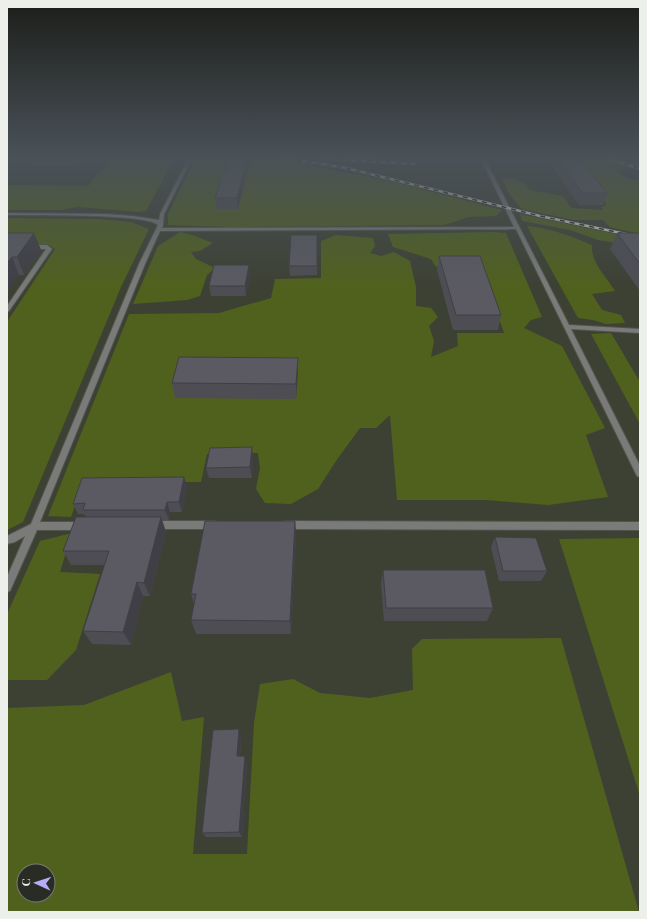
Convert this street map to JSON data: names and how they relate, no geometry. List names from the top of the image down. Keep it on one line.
{"north":"left"}
